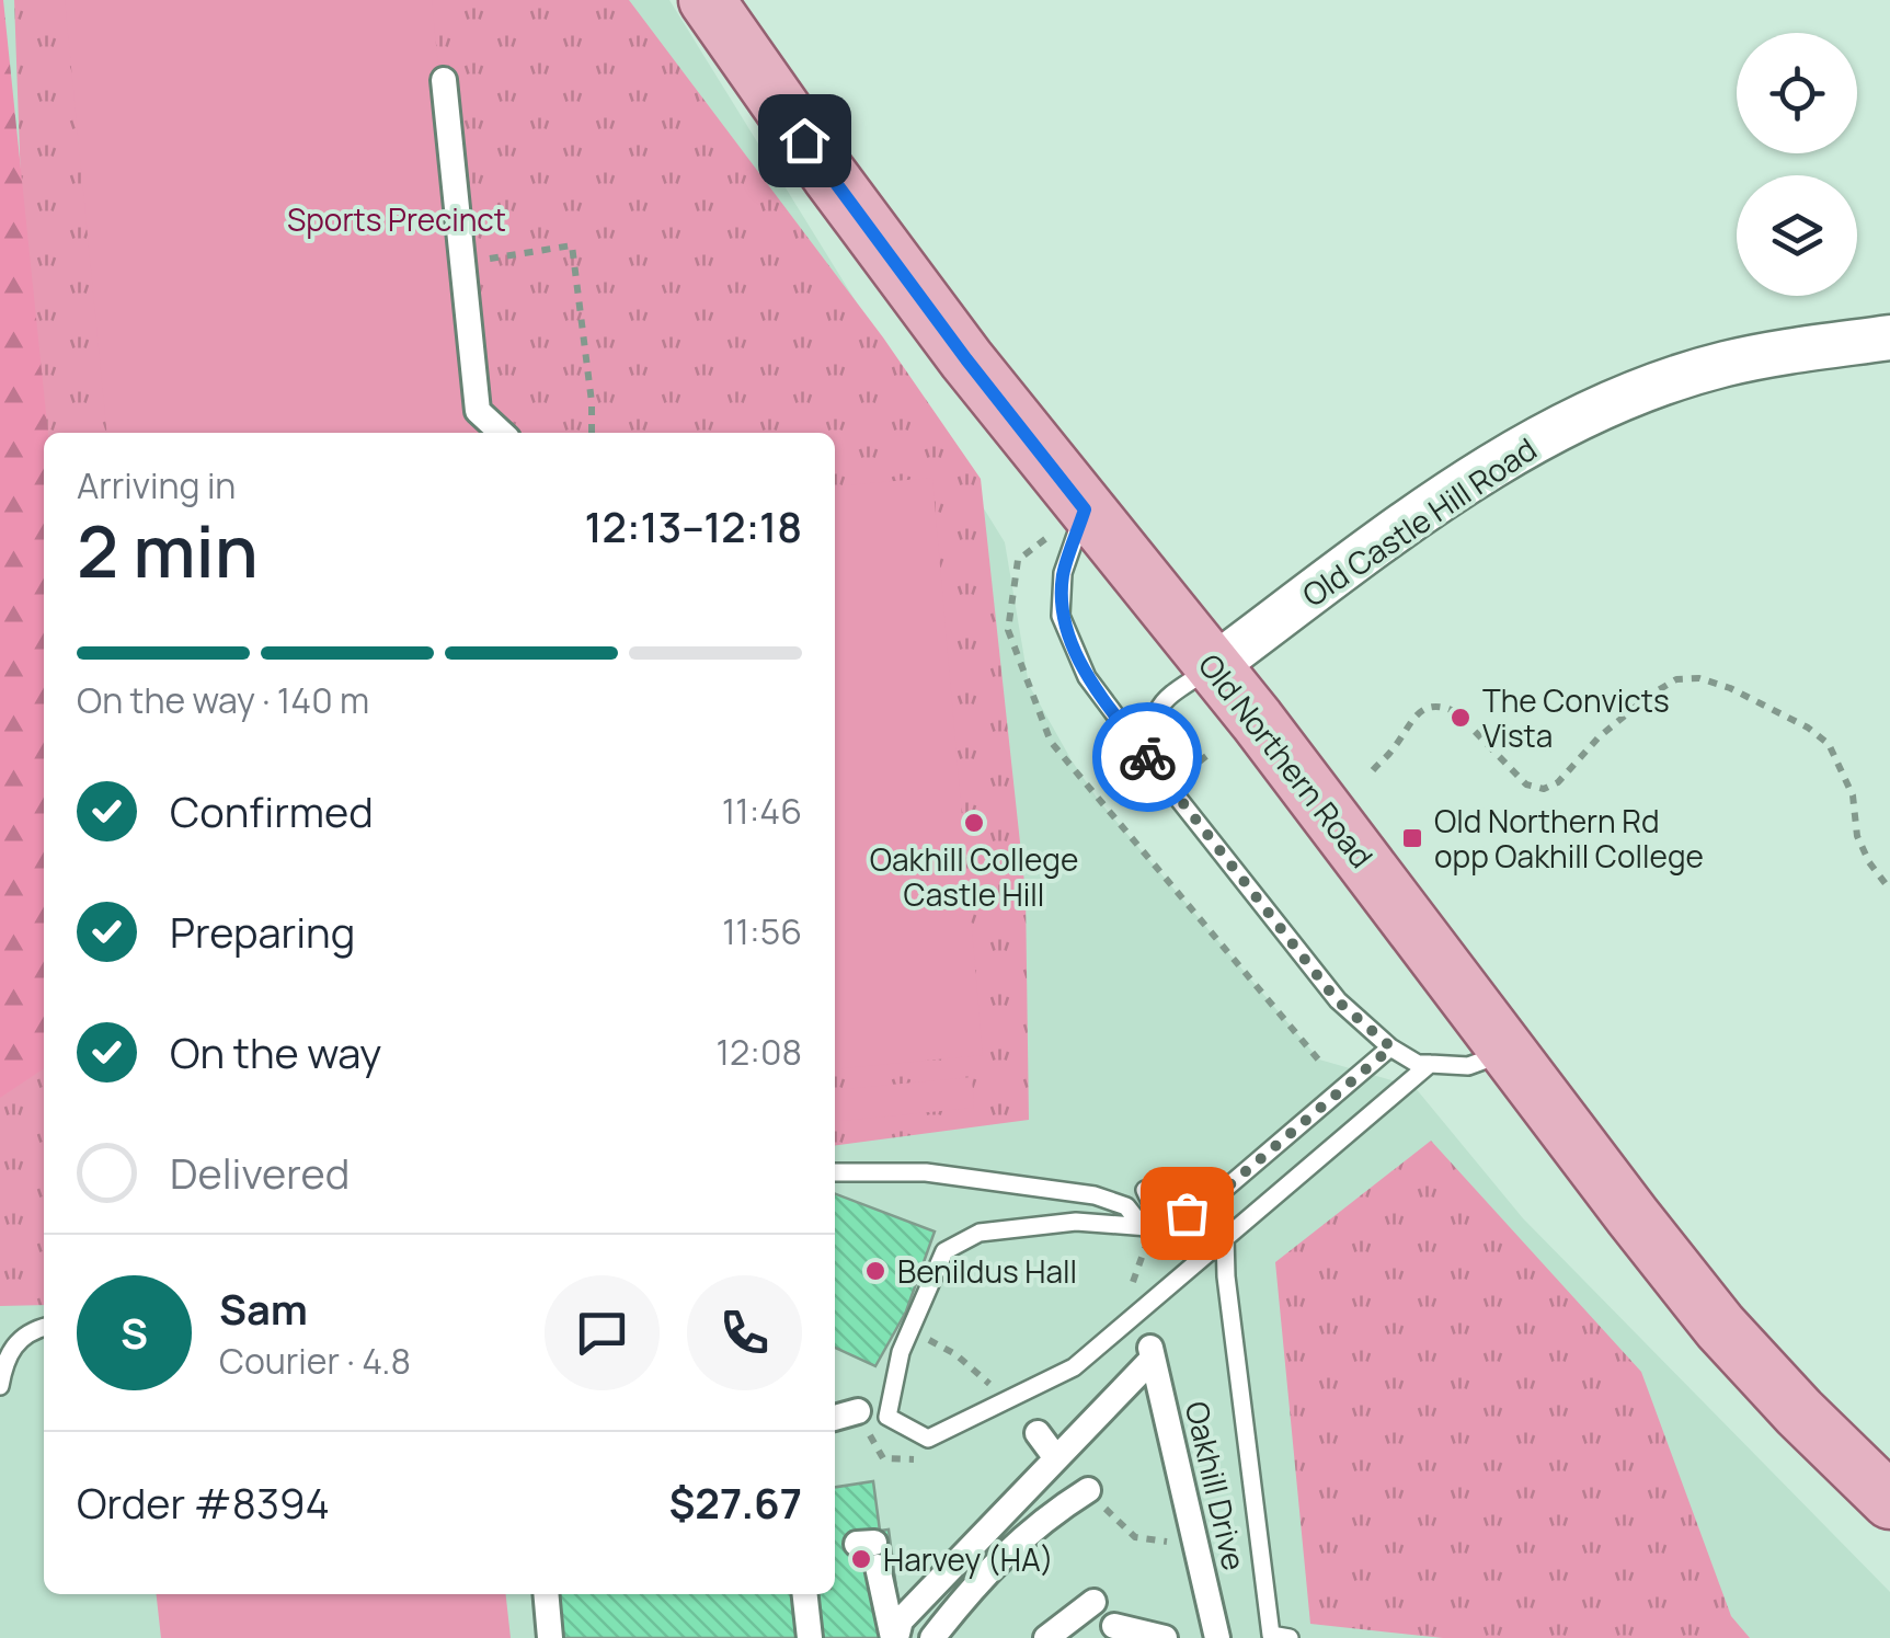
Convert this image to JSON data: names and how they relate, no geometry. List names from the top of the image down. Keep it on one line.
{"streets":{"main road":["Old Northern Road"],"street":["Old Castle Hill Road","Oakhill Drive"]},"crossings":[["Old Castle Hill Road","Old Northern Road"]],"parks":["Sports Precinct"],"places":{"other":["The Convicts Vista","Oakhill College Castle Hill","Benildus Hall","Harvey (HA)"],"transit":["Old Northern Rd opp Oakhill College"]},"page":{"heading":["2 min","Arriving in","12:13–12:18"],"panel":["Sam","Courier · 4.8","Order #8394","$27.67"],"bar":"On the way · 140 m","list":[["Confirmed","11:46"],["Preparing","11:56"],["On the way","12:08"],"Delivered"],"round":"S"}}
